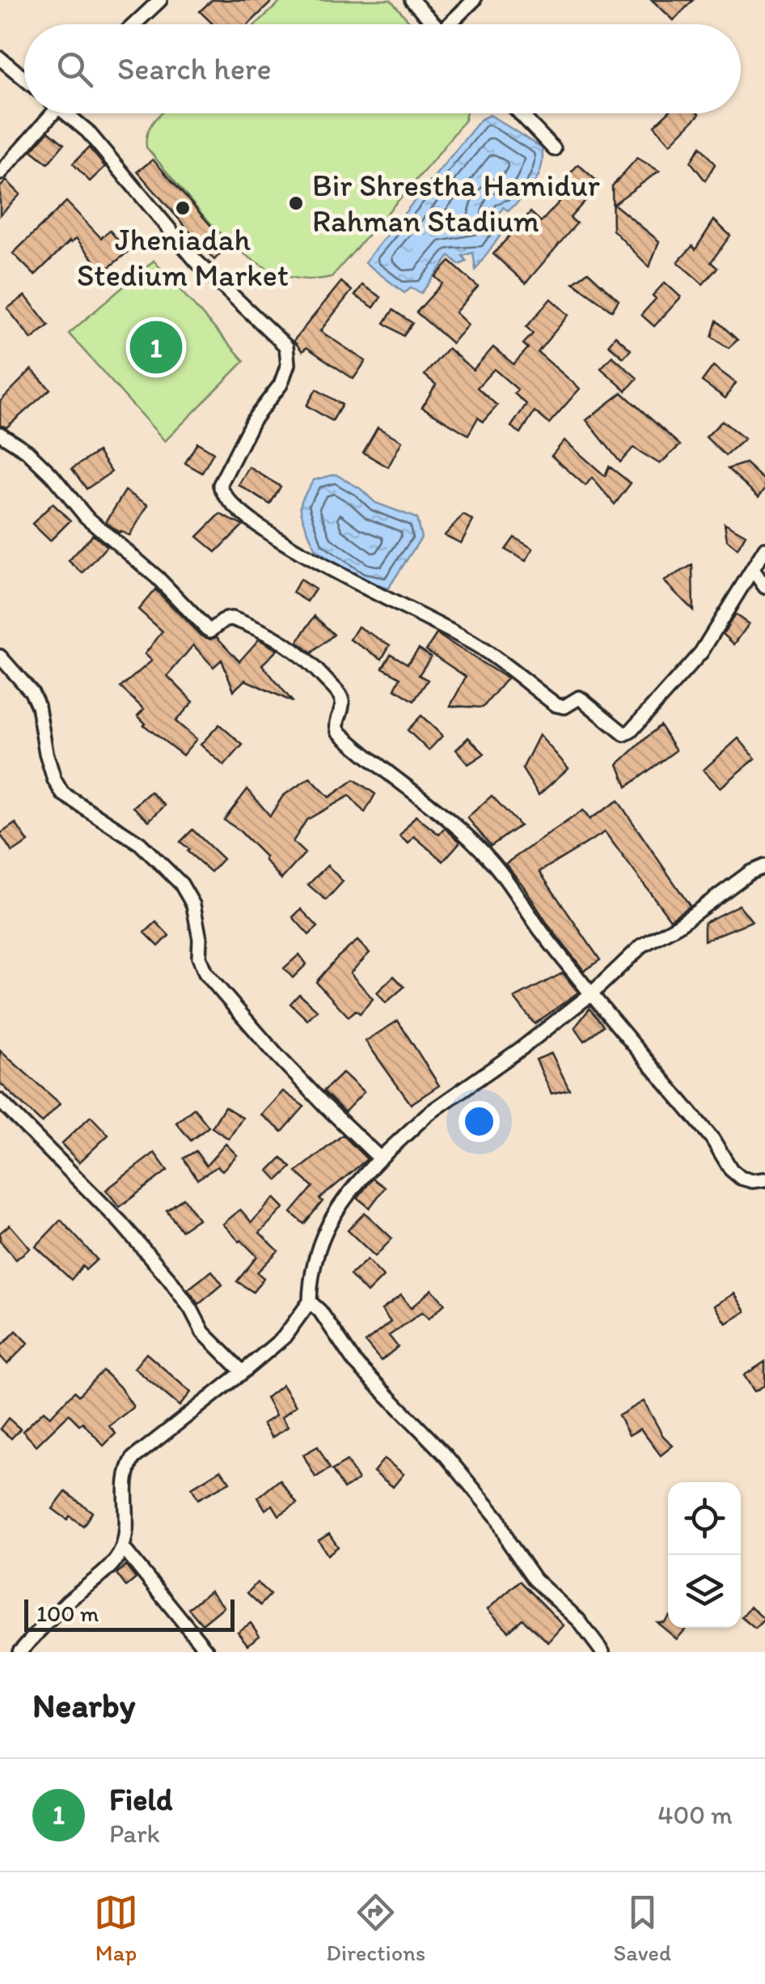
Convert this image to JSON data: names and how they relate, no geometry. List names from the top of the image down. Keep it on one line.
{"places":["Bir Shrestha Hamidur Rahman Stadium","Jheniadah Stedium Market"],"scale_bar":"100 m","page":{"search":"Search here","pins":"1","scale":"100 m","heading":"Nearby","list":[{"mark":"1","name":"Field","note":"Park","value":"400 m"}],"nav":["Map","Directions","Saved"]}}
